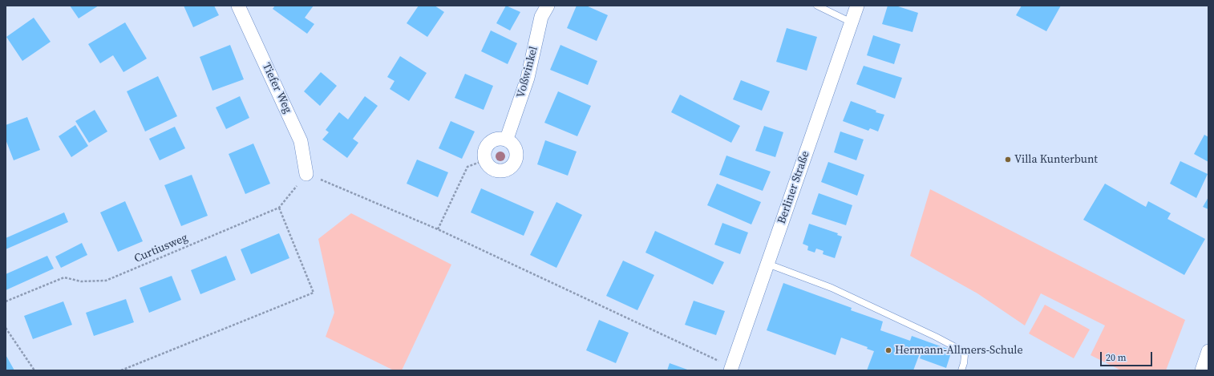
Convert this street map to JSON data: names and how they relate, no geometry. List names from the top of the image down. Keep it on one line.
{"streets":{"street":["Voßwinkel","Tiefer Weg","Berliner Straße"],"path":["Curtiusweg"]},"crossings":[["Tiefer Weg","Curtiusweg"]],"places":["Villa Kunterbunt","Hermann-Allmers-Schule"],"scale_bar":"20 m"}
